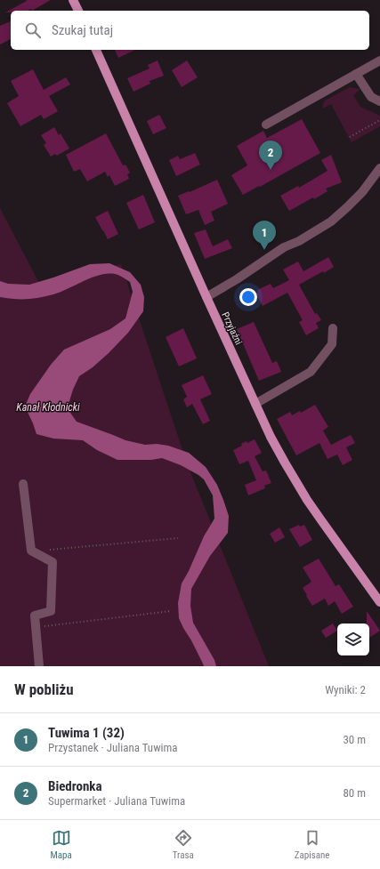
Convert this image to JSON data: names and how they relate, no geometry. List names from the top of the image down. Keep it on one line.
{"streets":{"main road":["Przyjaźni"]},"water":["Kanał Kłodnicki"],"page":{"search":"Szukaj tutaj","pins":["2","1"],"heading":["W pobliżu","Wyniki: 2"],"list":[{"mark":"1","name":"Tuwima 1 (32)","note":"Przystanek · Juliana Tuwima","value":"30 m"},{"mark":"2","name":"Biedronka","note":"Supermarket · Juliana Tuwima","value":"80 m"}],"nav":["Mapa","Trasa","Zapisane"]}}
